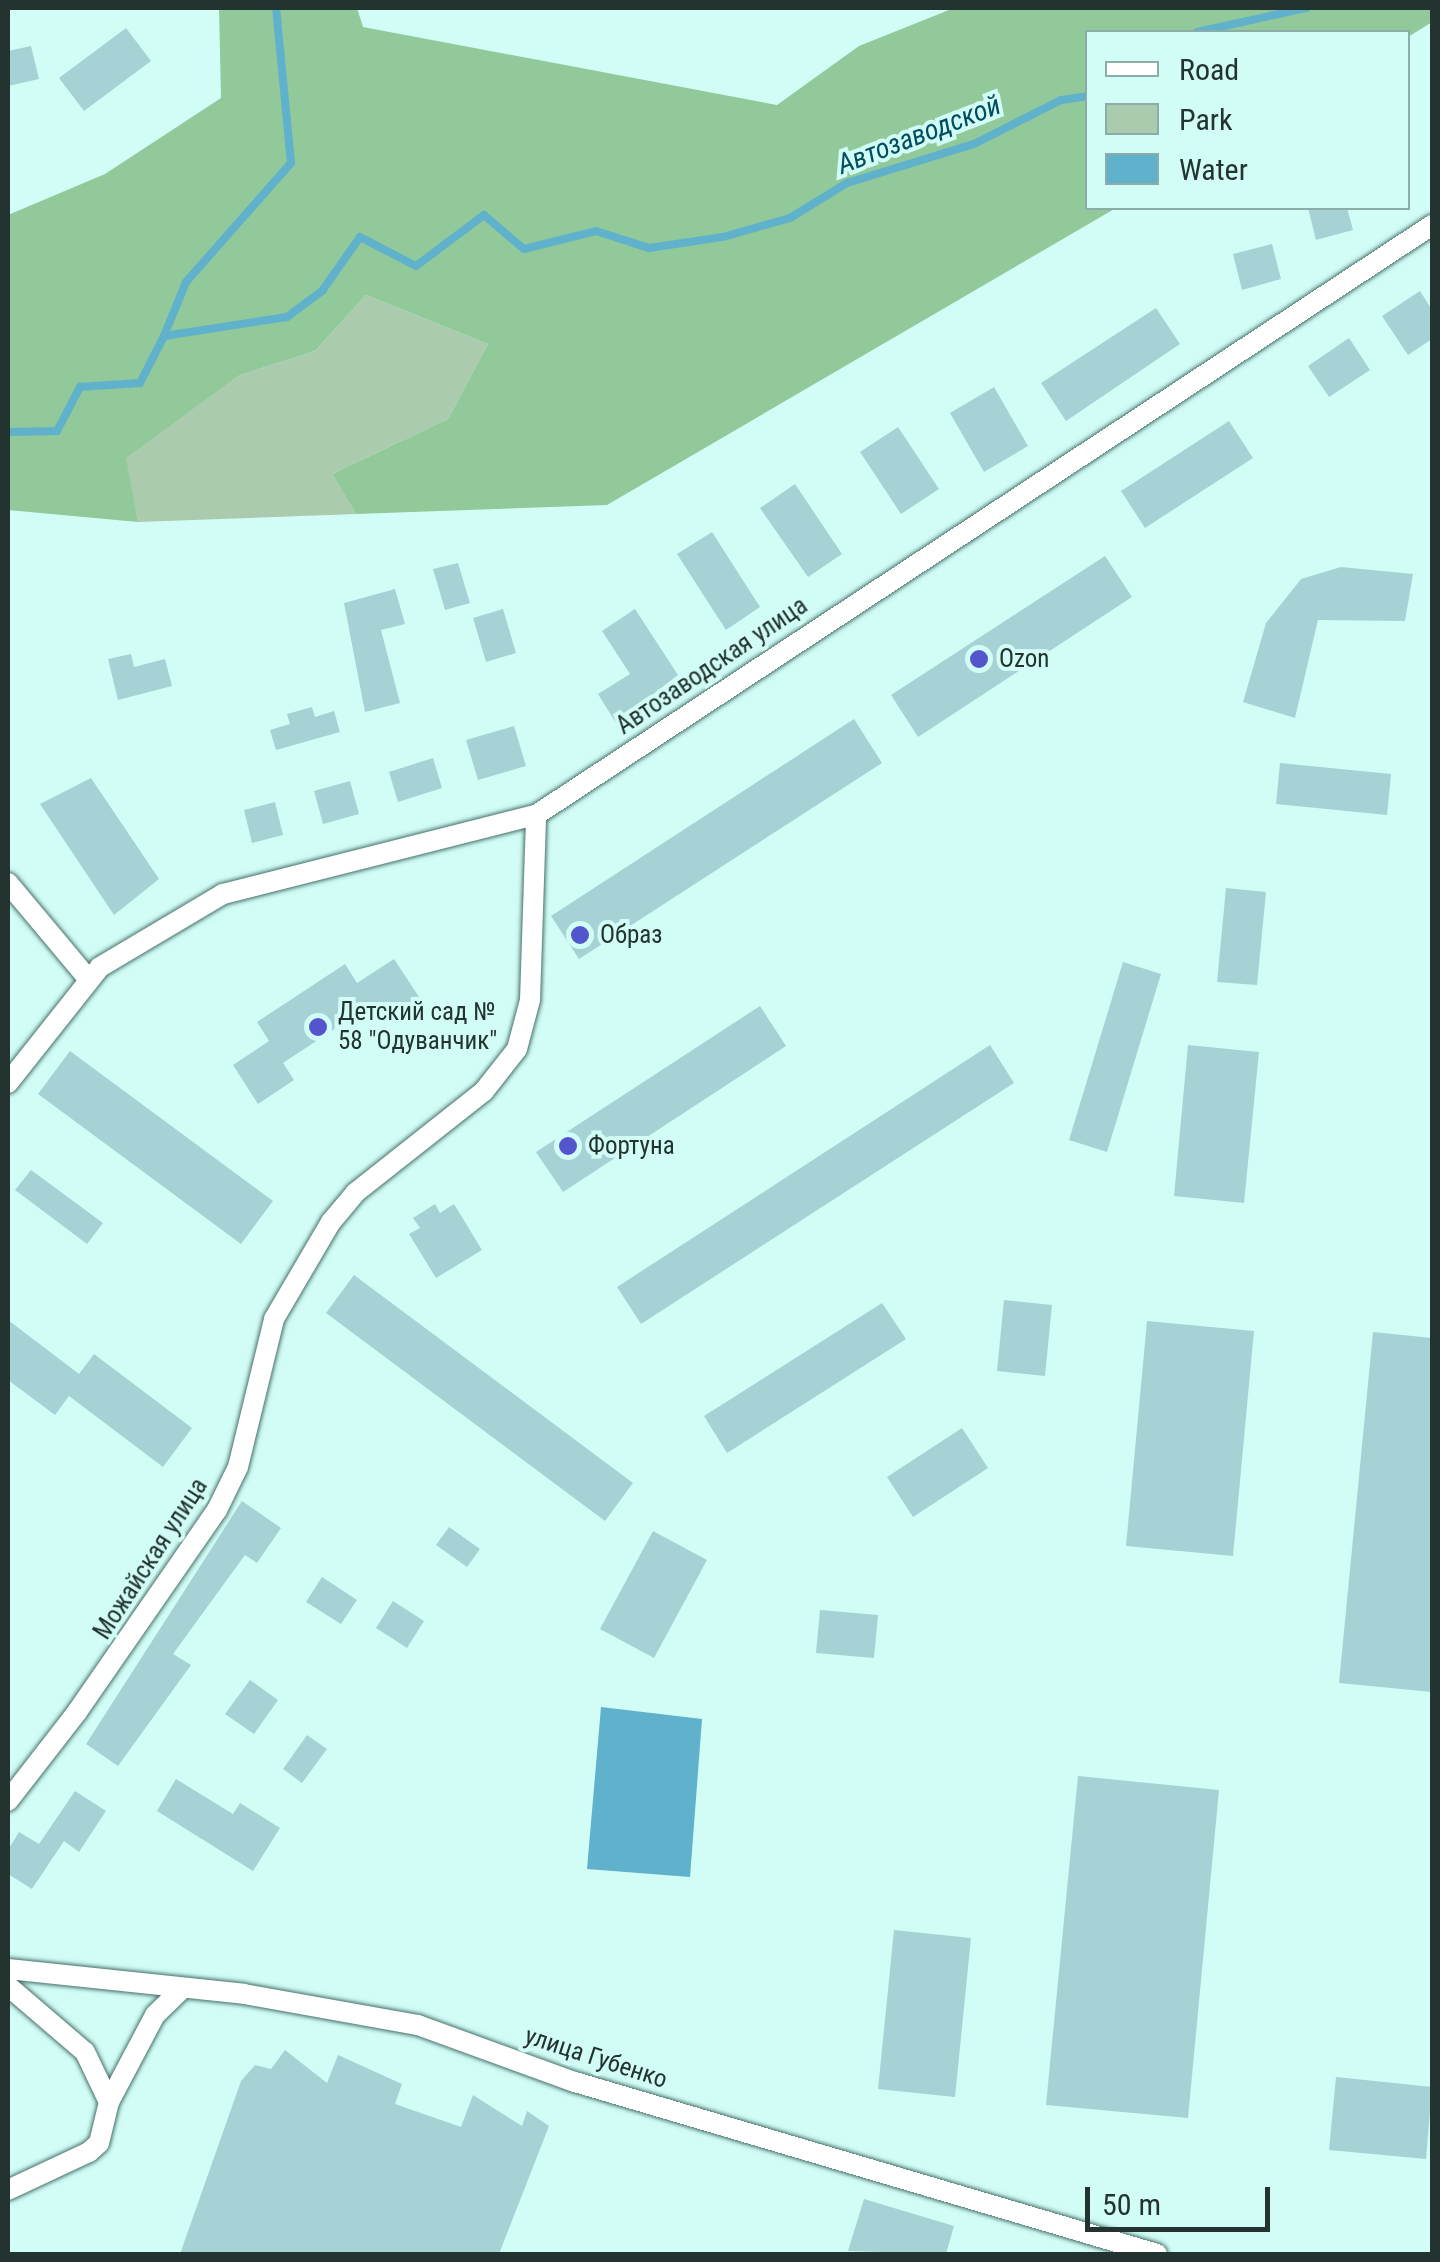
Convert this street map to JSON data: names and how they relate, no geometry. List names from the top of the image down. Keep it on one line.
{"streets":{"street":["Автозаводская улица","Можайская улица","улица Губенко"]},"crossings":[["Автозаводская улица","Можайская улица"]],"water":["Автозаводской"],"places":["Ozon","Образ","Детский сад № 58 \"Одуванчик\"","Фортуна"],"legend":["Road","Park","Water"],"scale_bar":"50 m"}
